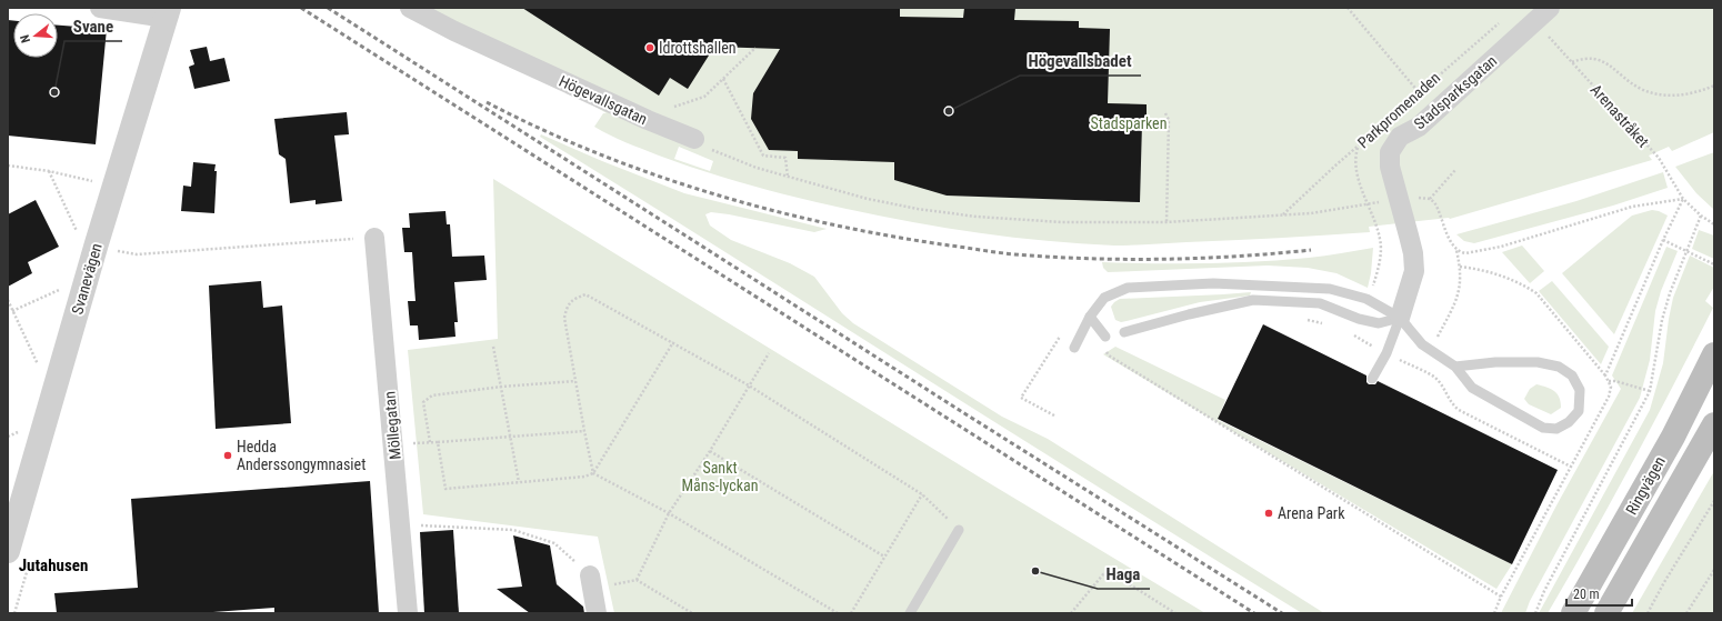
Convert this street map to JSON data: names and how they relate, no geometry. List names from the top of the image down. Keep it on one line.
{"streets":{"main road":["Ringvägen"],"street":["Stadsparksgatan","Högevallsgatan","Svanevägen","Möllegatan"],"path":["Parkpromenaden","Arenastråket"]},"crossings":[["Stadsparksgatan","Arenastråket"]],"districts":["Jutahusen"],"parks":["Stadsparken","Sankt Måns-lyckan"],"places":["Idrottshallen","Svane","Högevallsbadet","Hedda Anderssongymnasiet","Arena Park","Haga"],"scale_bar":"20 m","north":"left"}
